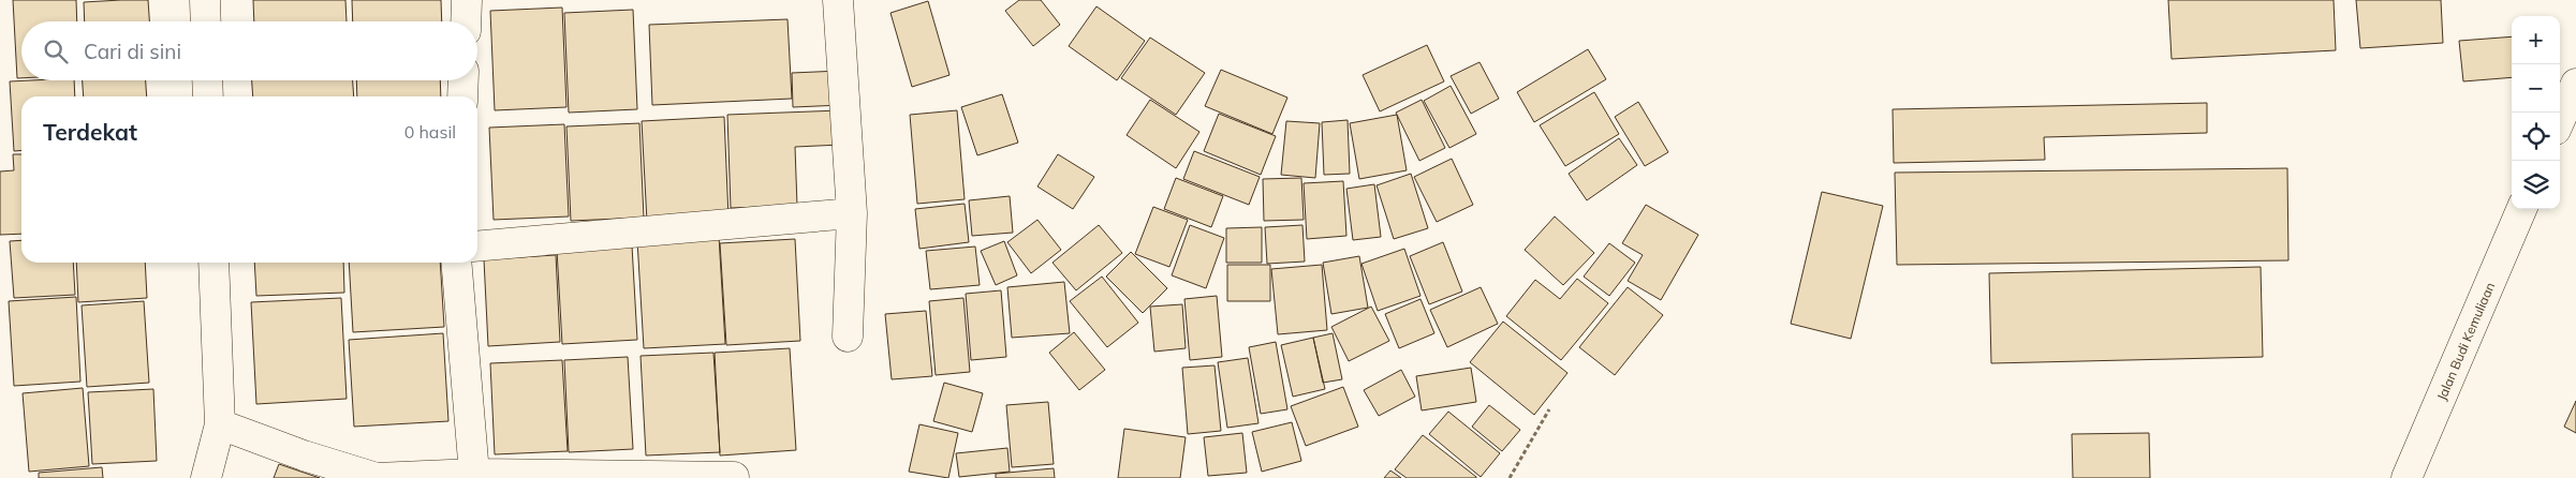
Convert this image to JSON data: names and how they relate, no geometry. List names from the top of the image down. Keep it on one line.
{"streets":{"street":["Jalan Budi Kemuliaan"]},"page":{"map_buttons":["+","−"],"search":"Cari di sini","heading":["Terdekat","0 hasil"]}}
